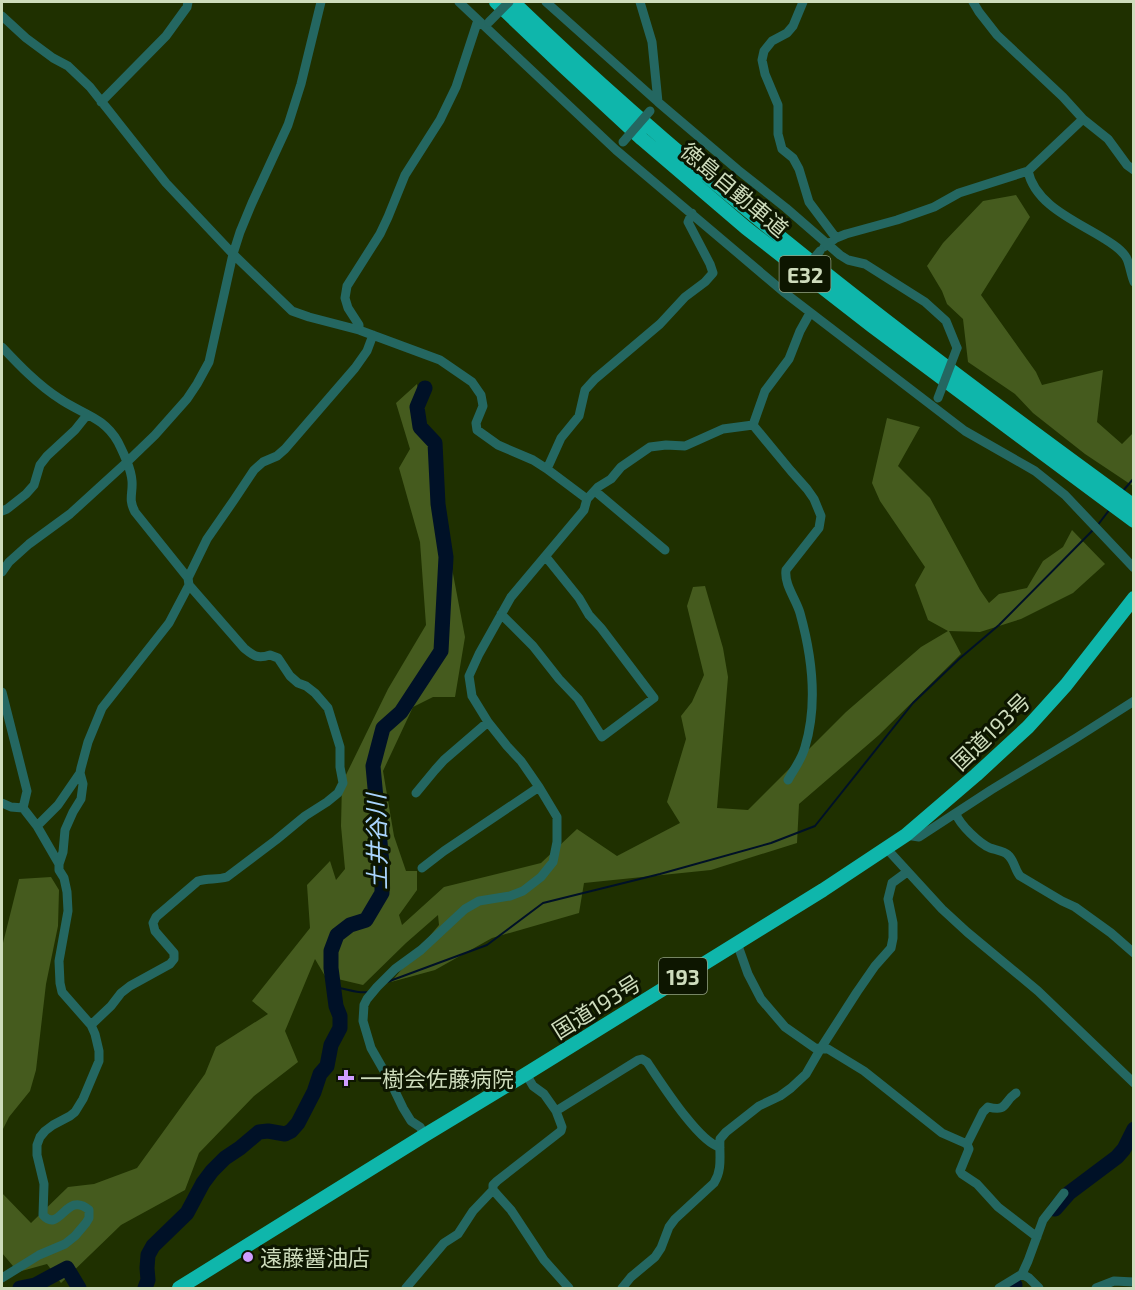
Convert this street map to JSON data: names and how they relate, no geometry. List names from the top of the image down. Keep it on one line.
{"streets":{"highway":["徳島自動車道","E32","国道193号","193"]},"water":["土井谷川"],"places":{"health":["一樹会佐藤病院"],"other":["遠藤醤油店"]}}
